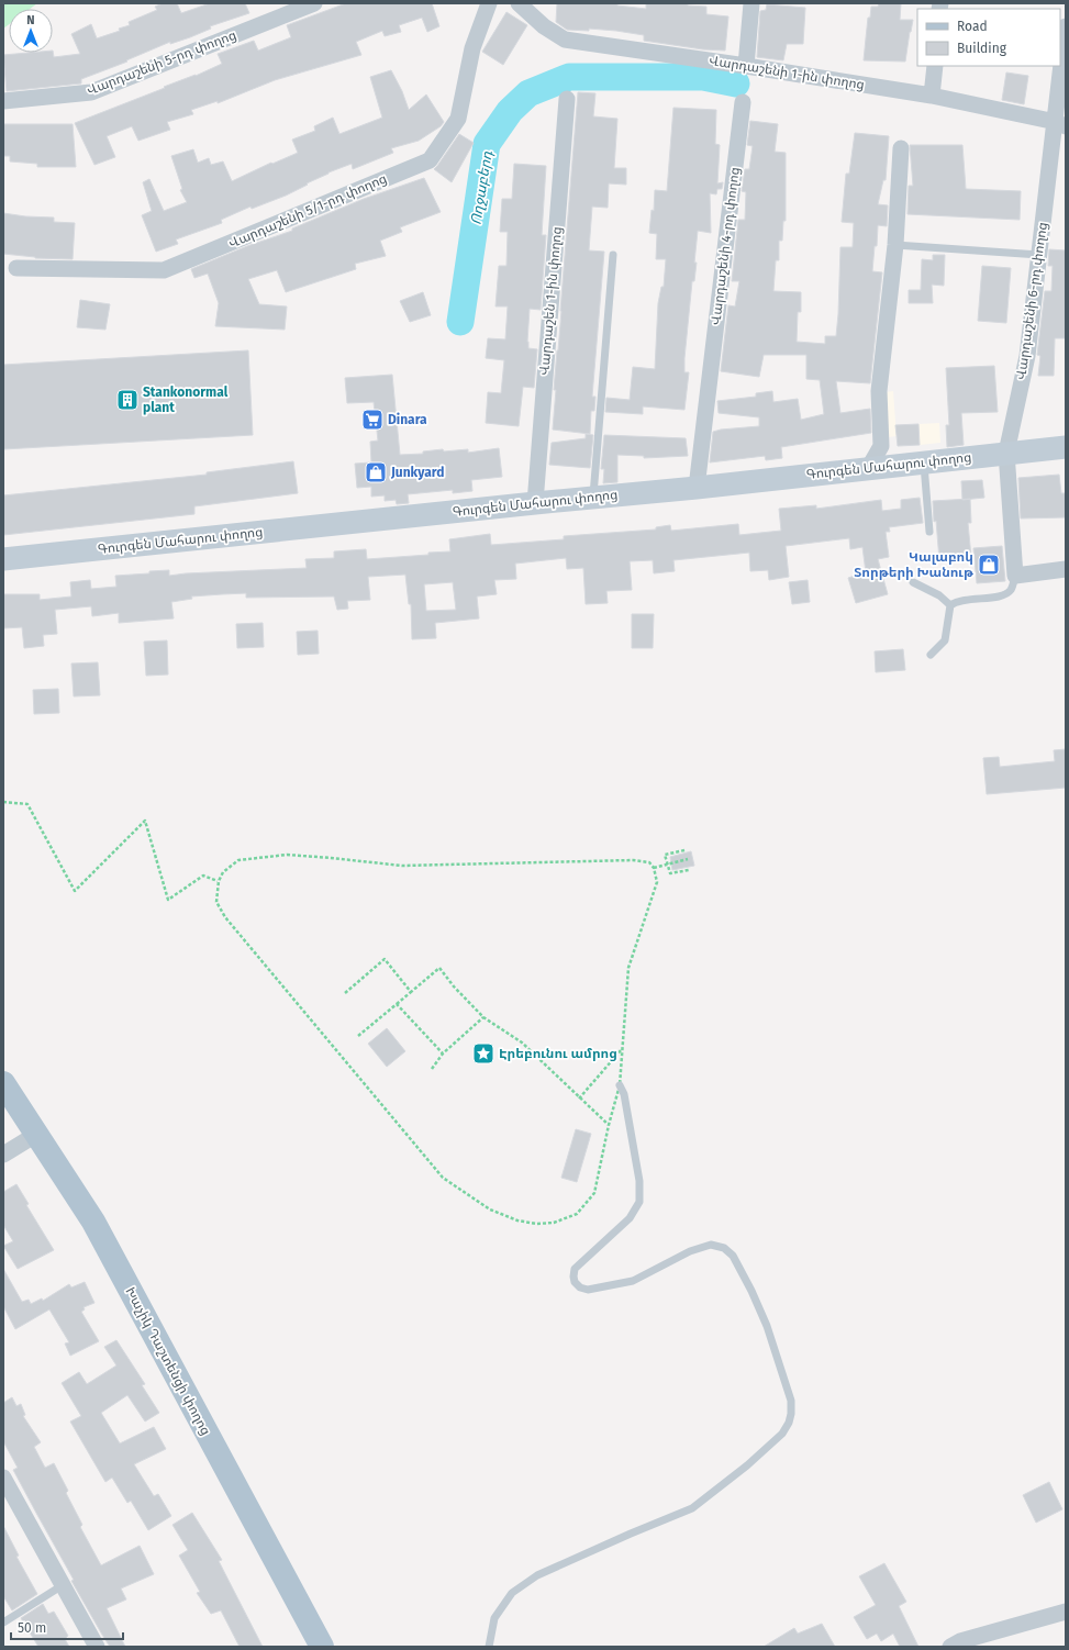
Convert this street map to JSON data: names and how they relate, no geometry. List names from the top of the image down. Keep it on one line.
{"streets":{"main road":["Գուրգեն Մահարու փողոց","Խաչիկ Դաշտենցի փողոց"],"street":["Վարդաշենի 5-րդ փողոց","Վարդաշենի 1-ին փողոց","Վարդաշենի 5/1-րդ փողոց","Վարդաշենի 4-րդ փողոց","Վարդաշեն 1-ին փողոց","Վարդաշենի 6-րդ փողոց"]},"crossings":[["Վարդաշենի 1-ին փողոց","Վարդաշենի 6-րդ փողոց"],["Վարդաշենի 4-րդ փողոց","Գուրգեն Մահարու փողոց"],["Վարդաշեն 1-ին փողոց","Գուրգեն Մահարու փողոց"],["Վարդաշենի 6-րդ փողոց","Գուրգեն Մահարու փողոց"]],"water":["Ողջաբերդ"],"places":{"building":["Stankonormal plant"],"supermarket":["Dinara"],"shop":["Junkyard","Կալաբոկ Տորթերի Խանութ"],"place":["Էրեբունու ամրոց"]},"legend":["Road","Building"],"scale_bar":"50 m","north":"top"}
